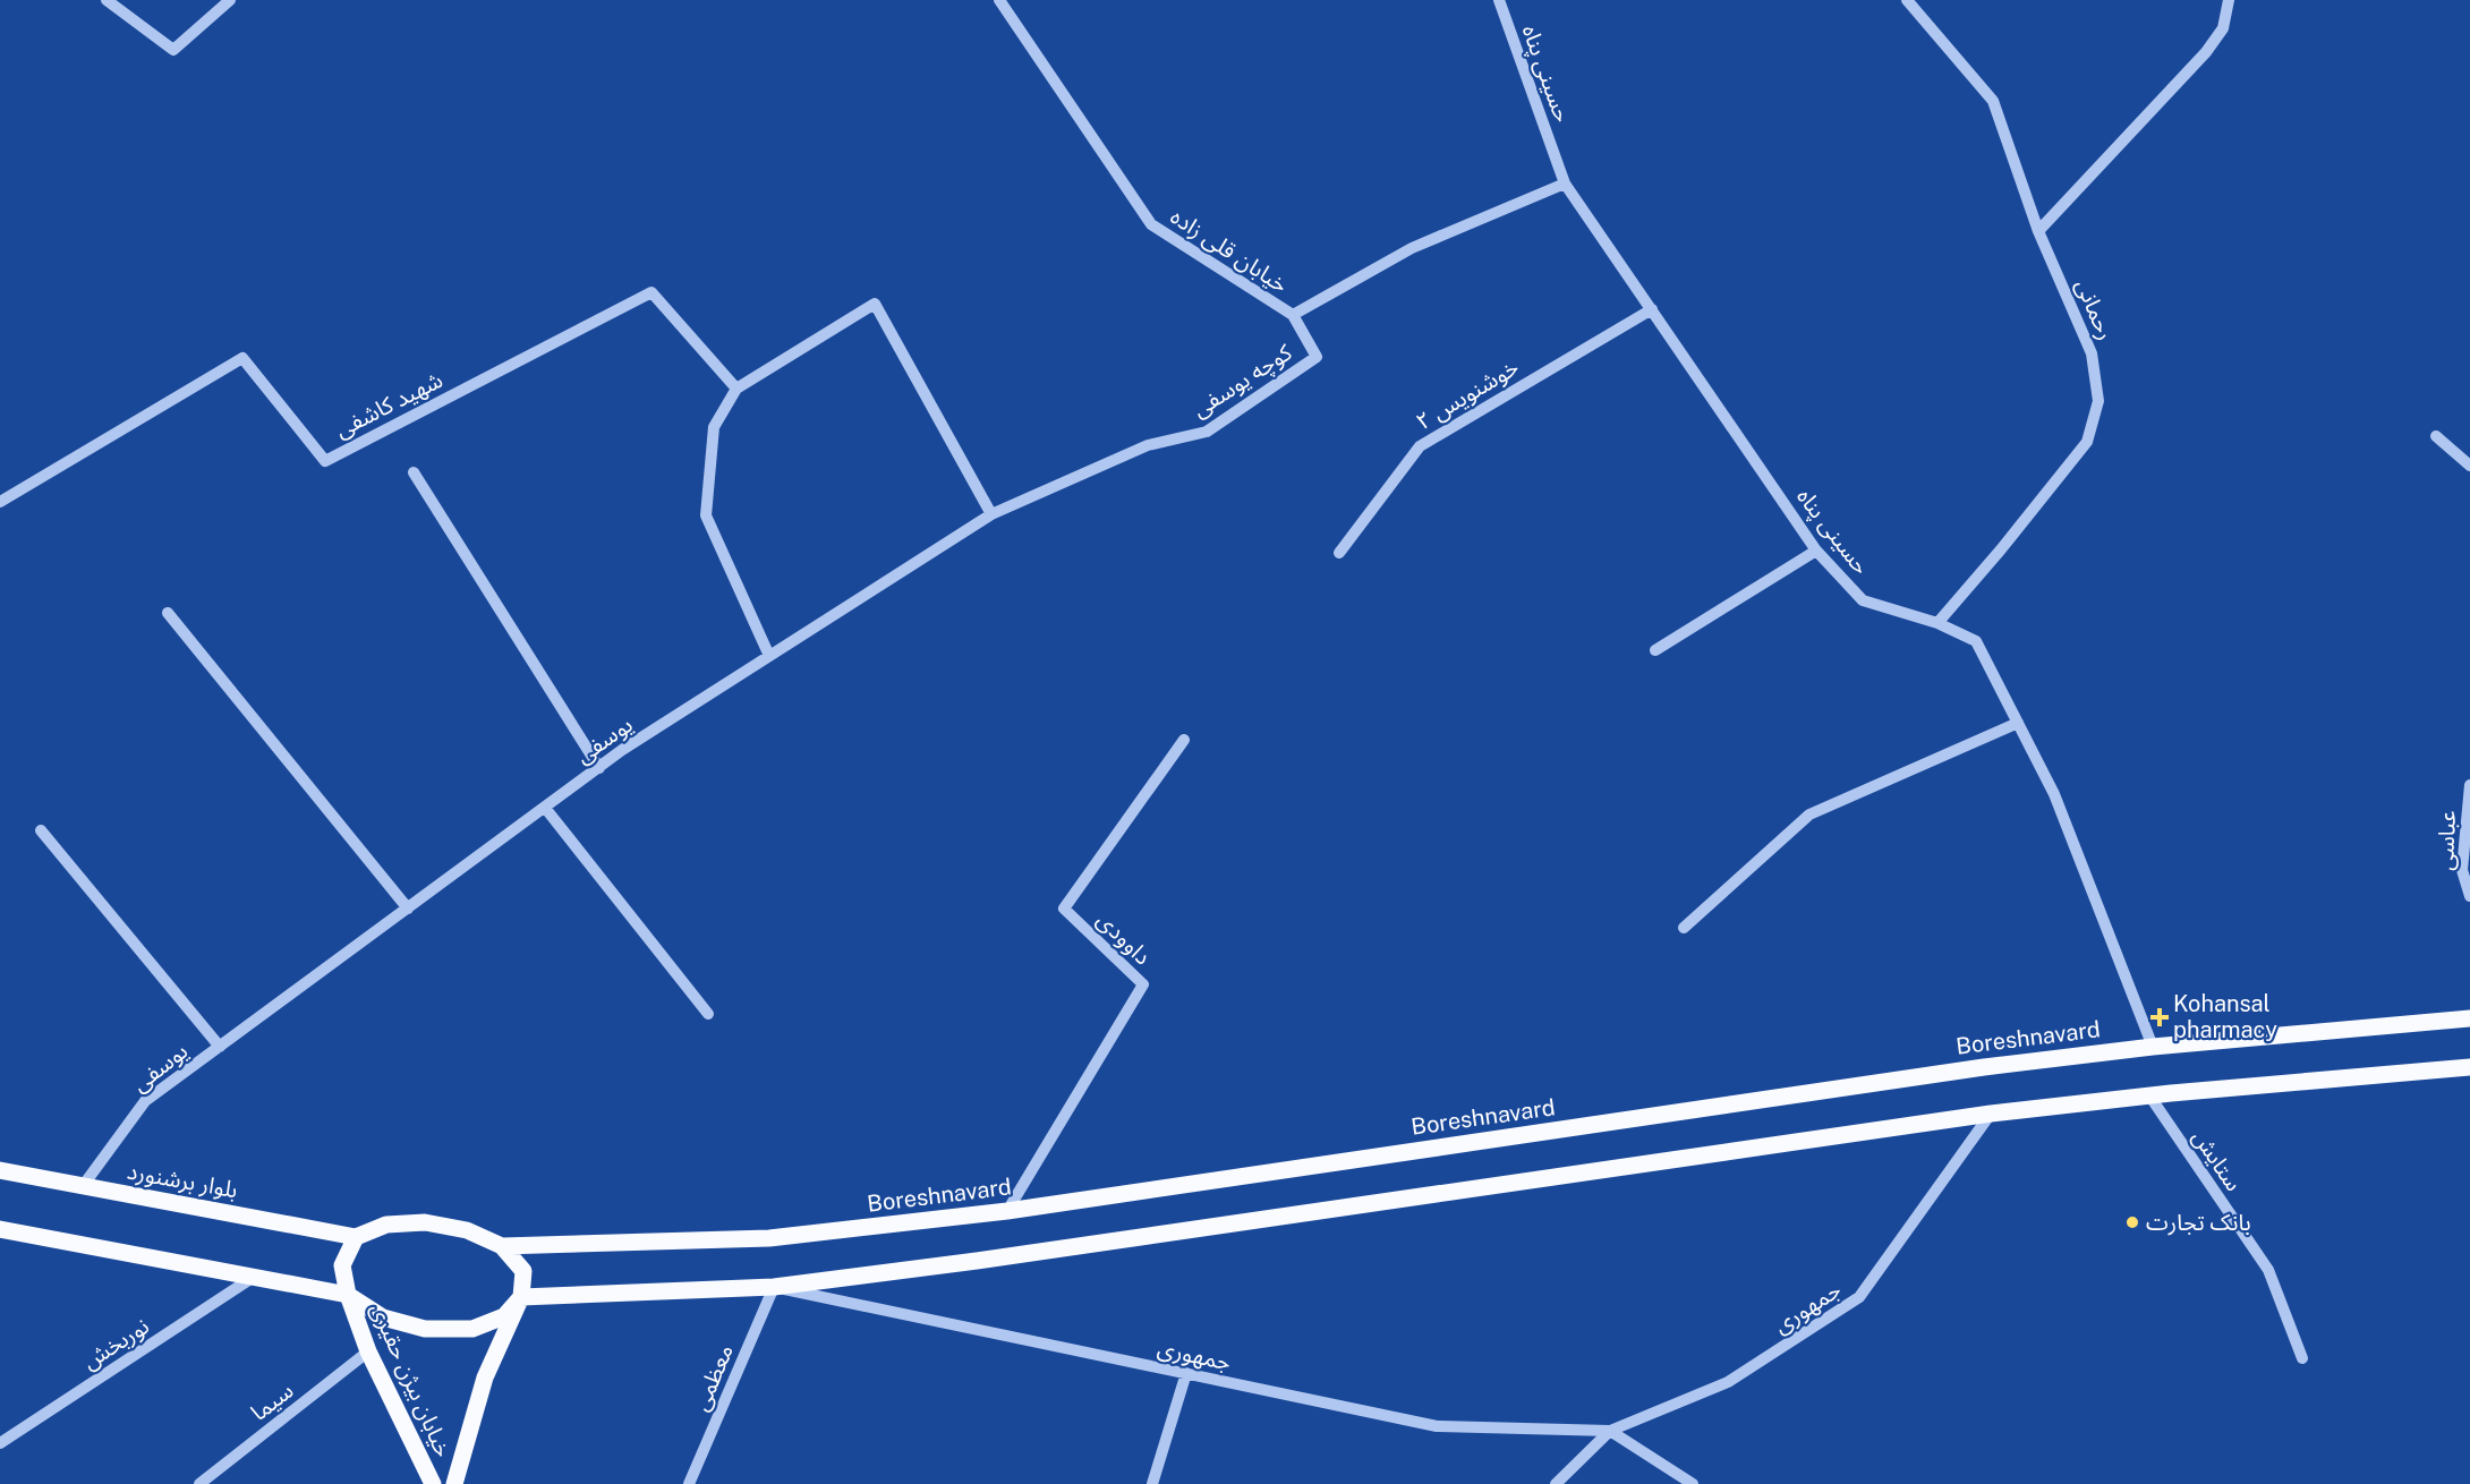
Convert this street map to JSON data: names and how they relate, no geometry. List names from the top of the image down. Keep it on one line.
{"streets":{"main road":["Boreshnavard","بلوار برشنورد","خیابان بیژن حقیری"],"street":["حسینی پناه","خیابان قلی زاده","رحمانی","کوچه یوسفی","خوشنویس ۲","شهید کاشفی","یوسفی","عباسی","داوودی","ستایش","جمهوری","نوربخش","معظمی","سیما"]},"crossings":[["حسینی پناه","خیابان قلی زاده"],["حسینی پناه","رحمانی"],["حسینی پناه","خوشنویس ۲"],["حسینی پناه","Boreshnavard"],["خیابان قلی زاده","کوچه یوسفی"],["کوچه یوسفی","یوسفی"],["یوسفی","بلوار برشنورد"],["داوودی","Boreshnavard"],["Boreshnavard","بلوار برشنورد"],["Boreshnavard","خیابان بیژن حقیری"],["بلوار برشنورد","خیابان بیژن حقیری"],["جمهوری","معظمی"],["خیابان بیژن حقیری","سیما"]],"places":{"health":["Kohansal pharmacy"],"other":["بانک تجارت"]}}
